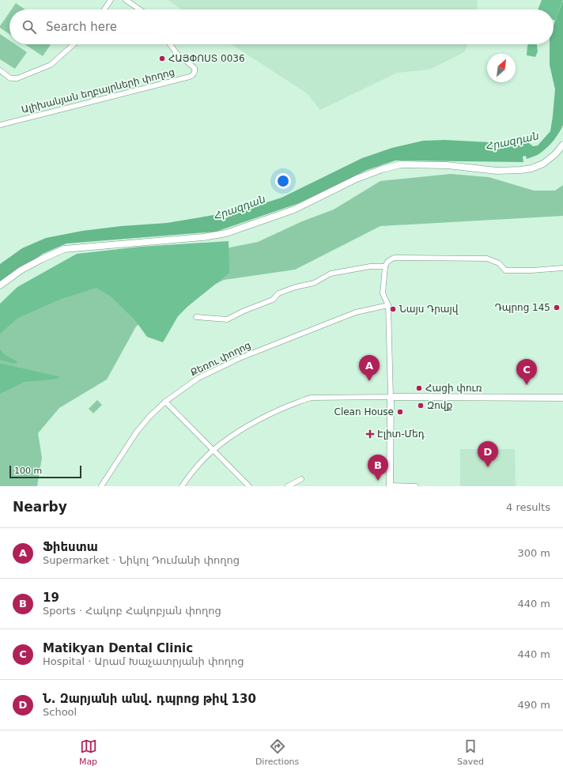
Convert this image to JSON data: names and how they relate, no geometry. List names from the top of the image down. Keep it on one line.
{"streets":{"street":["Ալիխանյան եղբայրների փողոց","Քեռու փողոց"]},"water":["Հրազդան"],"places":{"other":["ՀԱՅՓՈՍՏ 0036","Դպրոց 145","Նայս Դրայվ","Հացի փուռ","Զովք","Clean House"],"health":["Էլիտ-Մեդ"]},"scale_bar":"100 m","north":"top right","page":{"search":"Search here","pins":["A","C","D","B"],"scale":"100 m","heading":["Nearby","4 results"],"list":[{"mark":"A","name":"Ֆիեստա","note":"Supermarket · Նիկոլ Դումանի փողոց","value":"300 m"},{"mark":"B","name":"19","note":"Sports · Հակոբ Հակոբյան փողոց","value":"440 m"},{"mark":"C","name":"Matikyan Dental Clinic","note":"Hospital · Արամ Խաչատրյանի փողոց","value":"440 m"},{"mark":"D","name":"Ն. Զարյանի անվ. դպրոց թիվ 130","note":"School","value":"490 m"}],"nav":["Map","Directions","Saved"]}}
